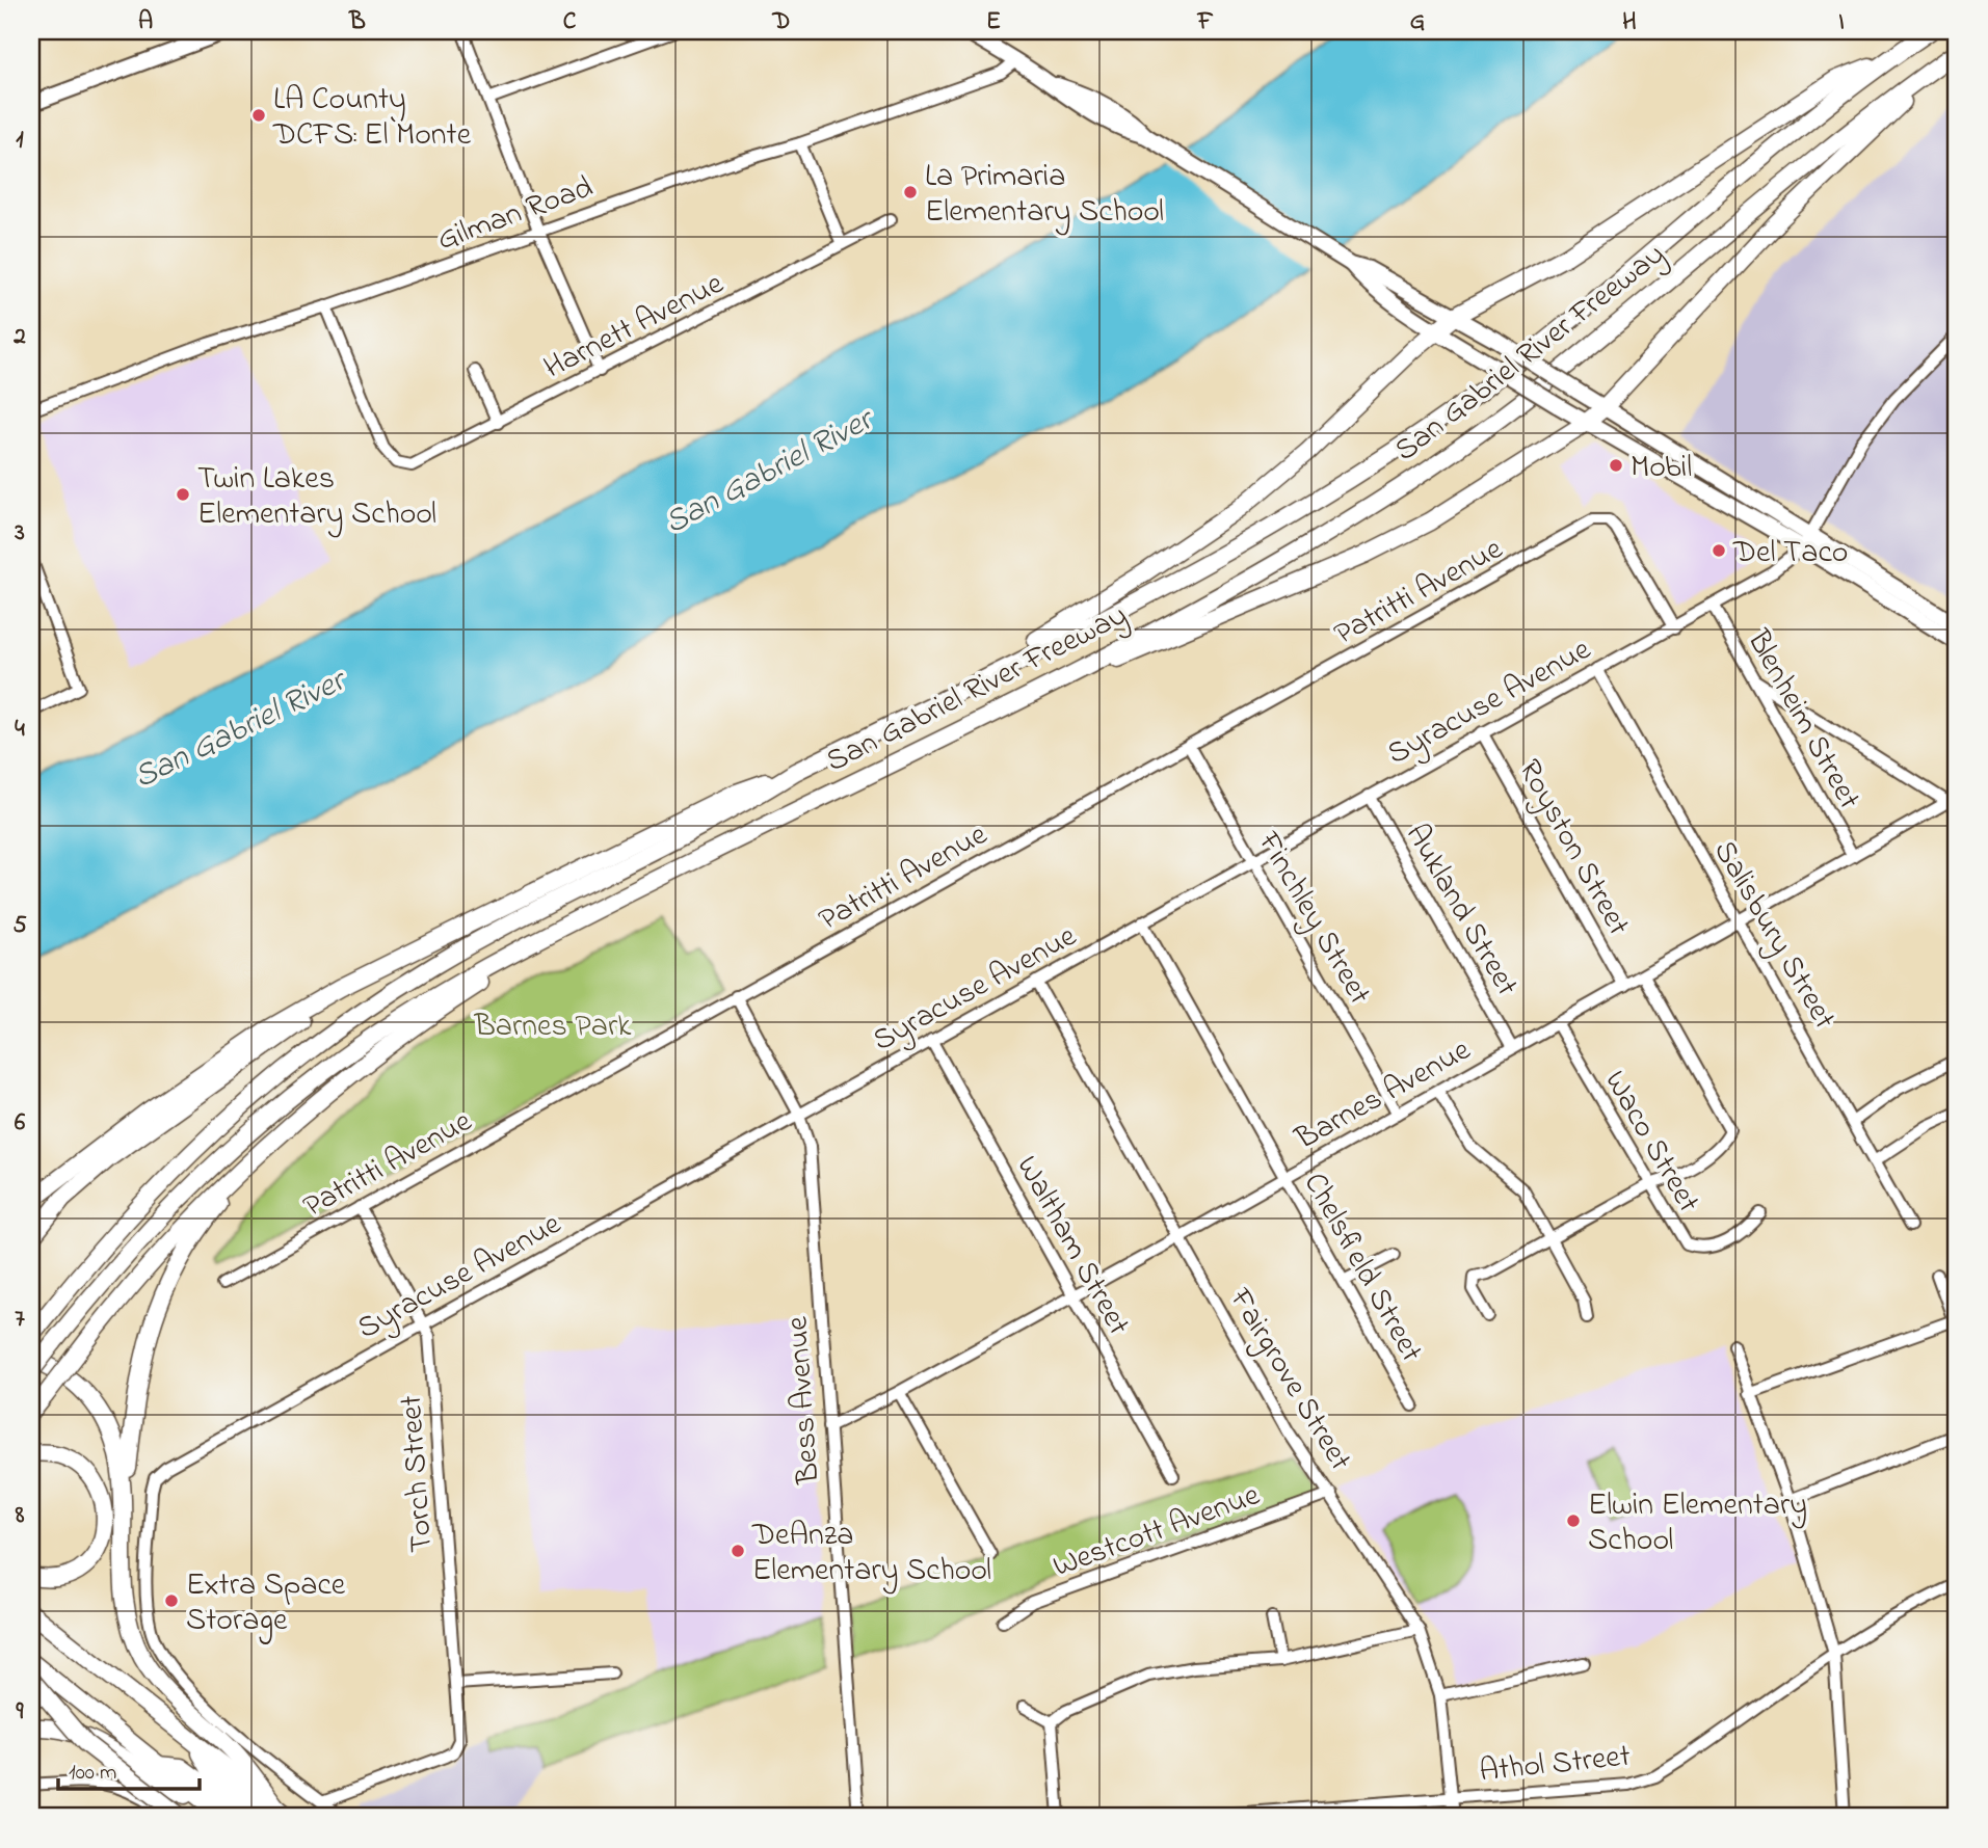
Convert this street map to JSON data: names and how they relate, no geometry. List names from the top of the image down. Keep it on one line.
{"streets":{"highway":["San Gabriel River Freeway"],"street":["Gilman Road","Harnett Avenue","Patritti Avenue","Syracuse Avenue","Blenheim Street","Royston Street","Aukland Street","Finchley Street","Salisbury Street","Barnes Avenue","Waco Street","Waltham Street","Chelsfield Street","Fairgrove Street","Bess Avenue","Torch Street","Westcott Avenue","Athol Street"]},"crossings":[["Gilman Road","Harnett Avenue"],["Patritti Avenue","Syracuse Avenue"],["Patritti Avenue","Finchley Street"],["Patritti Avenue","Bess Avenue"],["Patritti Avenue","Torch Street"],["Syracuse Avenue","Blenheim Street"],["Syracuse Avenue","Royston Street"],["Syracuse Avenue","Aukland Street"],["Syracuse Avenue","Finchley Street"],["Syracuse Avenue","Salisbury Street"],["Syracuse Avenue","Waltham Street"],["Syracuse Avenue","Chelsfield Street"],["Syracuse Avenue","Fairgrove Street"],["Syracuse Avenue","Bess Avenue"],["Syracuse Avenue","Torch Street"],["Blenheim Street","Barnes Avenue"],["Royston Street","Barnes Avenue"],["Aukland Street","Barnes Avenue"],["Finchley Street","Barnes Avenue"],["Salisbury Street","Barnes Avenue"],["Barnes Avenue","Waco Street"],["Barnes Avenue","Waltham Street"],["Barnes Avenue","Chelsfield Street"],["Barnes Avenue","Fairgrove Street"],["Barnes Avenue","Bess Avenue"],["Fairgrove Street","Westcott Avenue"],["Fairgrove Street","Athol Street"]],"water":["San Gabriel River"],"parks":["Barnes Park"],"places":["LA County DCFS: El Monte","La Primaria Elementary School","Mobil","Twin Lakes Elementary School","Del Taco","Elwin Elementary School","DeAnza Elementary School","Extra Space Storage"],"scale_bar":"100 m","grid":{"columns":["A","B","C","D","E","F","G","H","I"],"rows":["1","2","3","4","5","6","7","8","9"]}}
